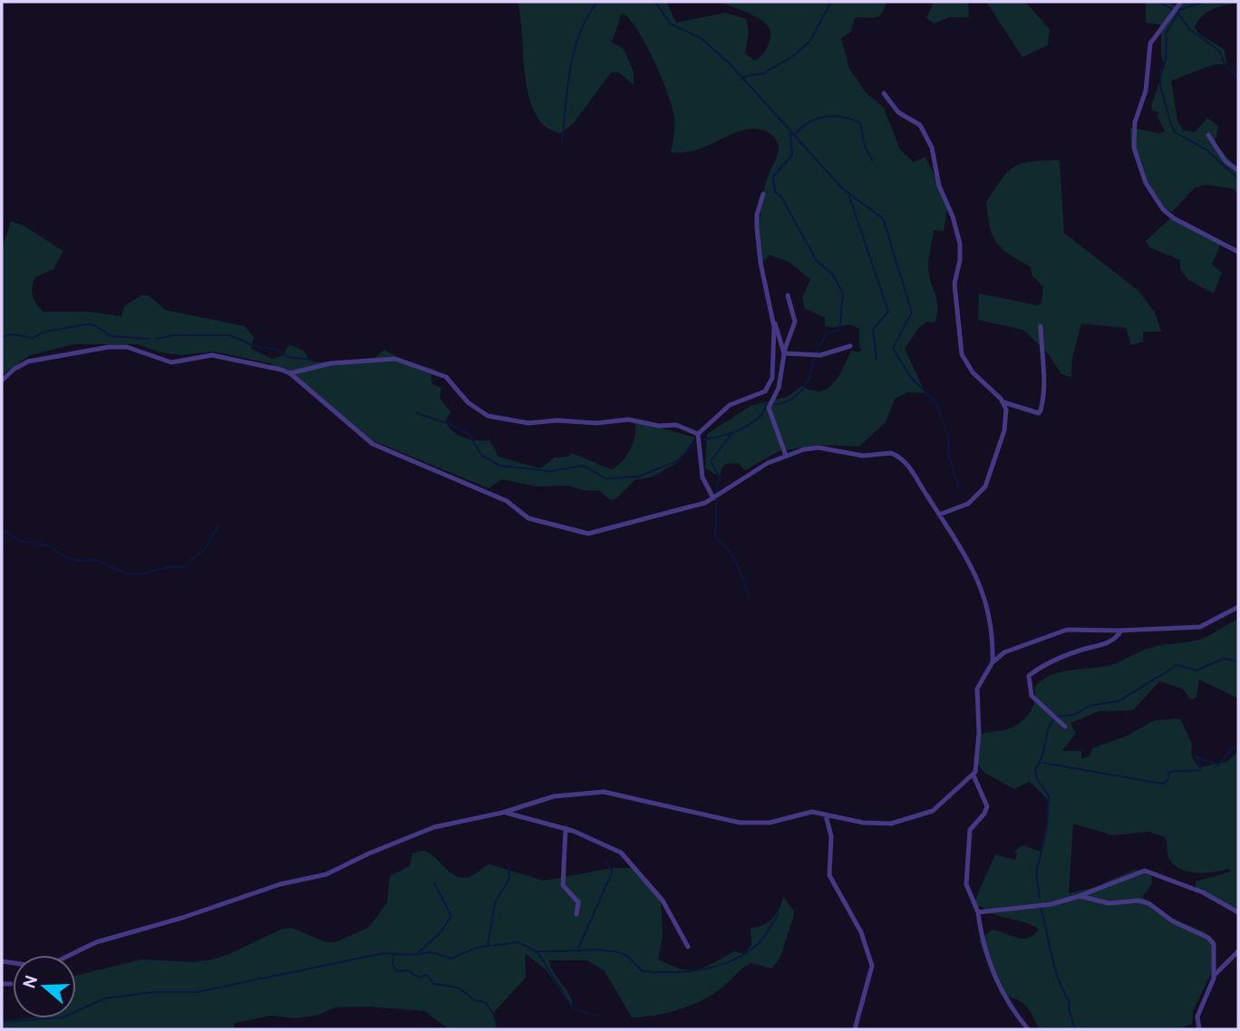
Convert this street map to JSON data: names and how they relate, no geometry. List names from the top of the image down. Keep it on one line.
{"north":"left"}
